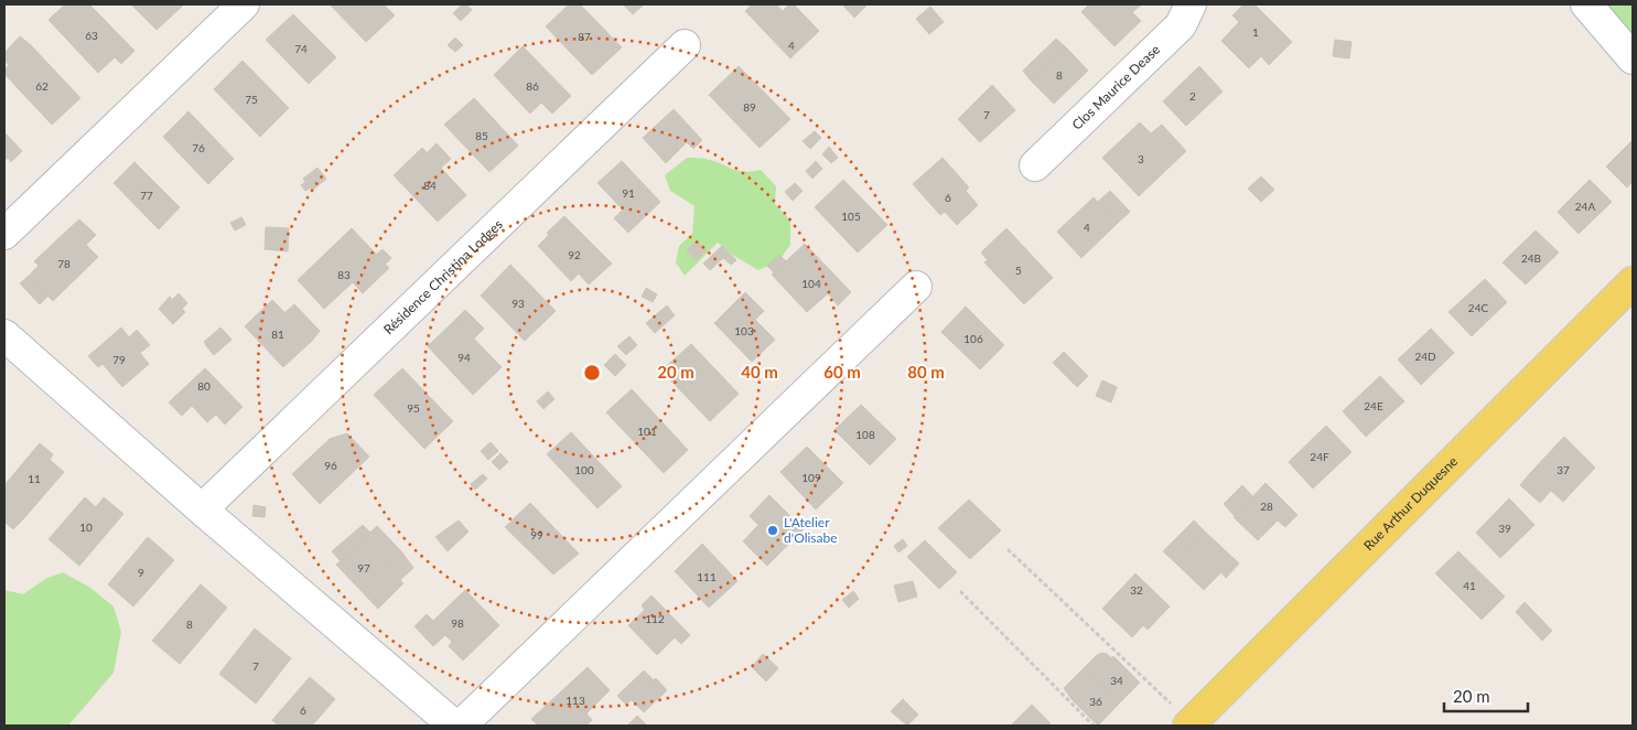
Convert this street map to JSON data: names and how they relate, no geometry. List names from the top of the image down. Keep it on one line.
{"streets":{"main road":["Rue Arthur Duquesne"],"street":["Clos Maurice Dease","Résidence Christina Lodges"]},"places":["L'Atelier d'Olisabe"],"house_numbers":["1","63","87","4","74","8","62","86","2","75","89","7","85","76","3","84","91","77","6","24A","105","4","92","24B","78","5","83","104","93","24C","103","81","106","24D","94","79","80","24E","95","101","108","24F","96","100","37","109","11","28","10","39","99","97","9","111","41","32","112","98","8","7","34","113","36","6"],"scale_bar":"20 m","rings":["20 m","40 m","60 m","80 m"]}
